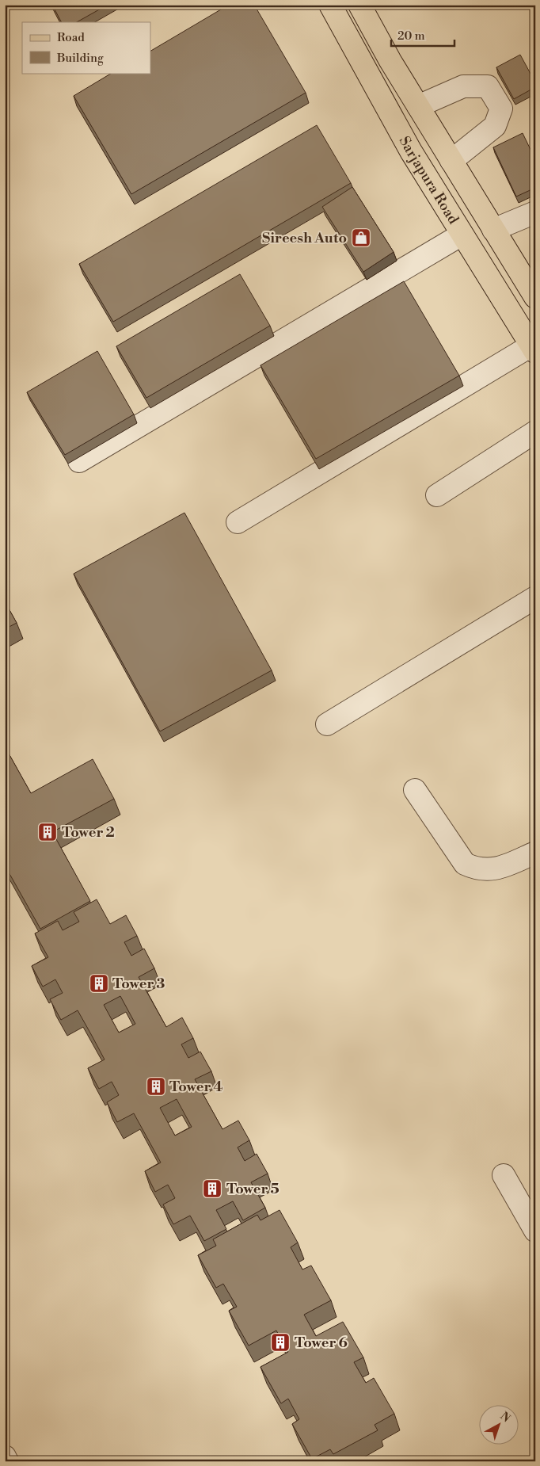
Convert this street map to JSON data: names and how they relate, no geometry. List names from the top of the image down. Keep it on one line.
{"streets":{"main road":["Sarjapura Road"]},"places":{"shop":["Sireesh Auto"],"building":["Tower 2","Tower 3","Tower 4","Tower 5","Tower 6"]},"legend":["Road","Building"],"scale_bar":"20 m","north":"top right"}
